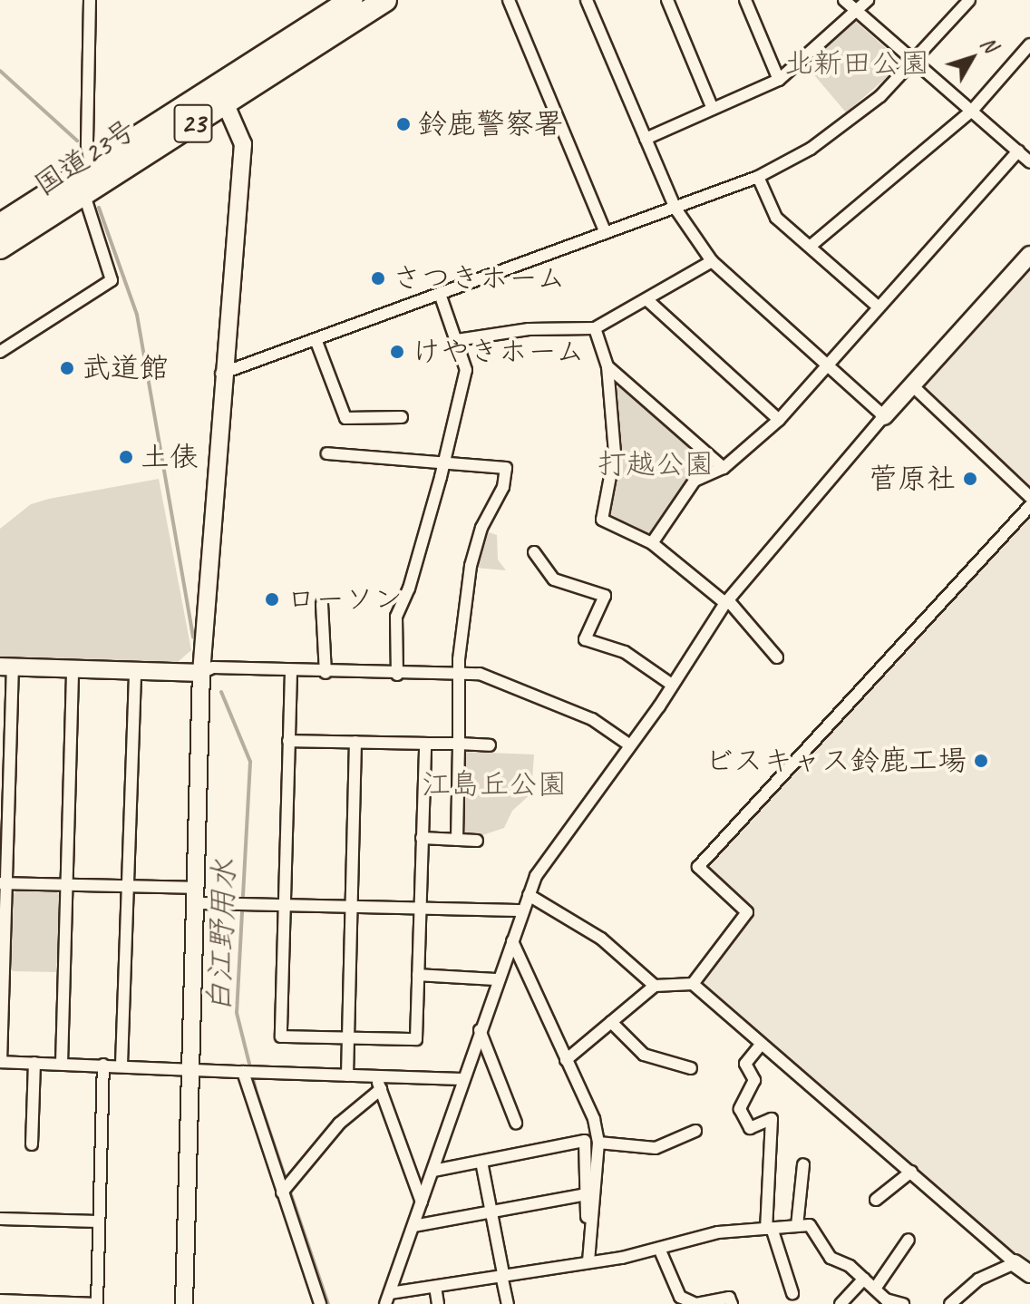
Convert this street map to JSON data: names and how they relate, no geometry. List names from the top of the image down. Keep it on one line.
{"streets":{"highway":["23","国道23号"]},"water":["白江野用水"],"parks":["北新田公園","打越公園","江島丘公園"],"places":["鈴鹿警察署","さつきホーム","けやきホーム","武道館","土俵","菅原社","ローソン","ビスキャス鈴鹿工場"],"north":"top right"}
